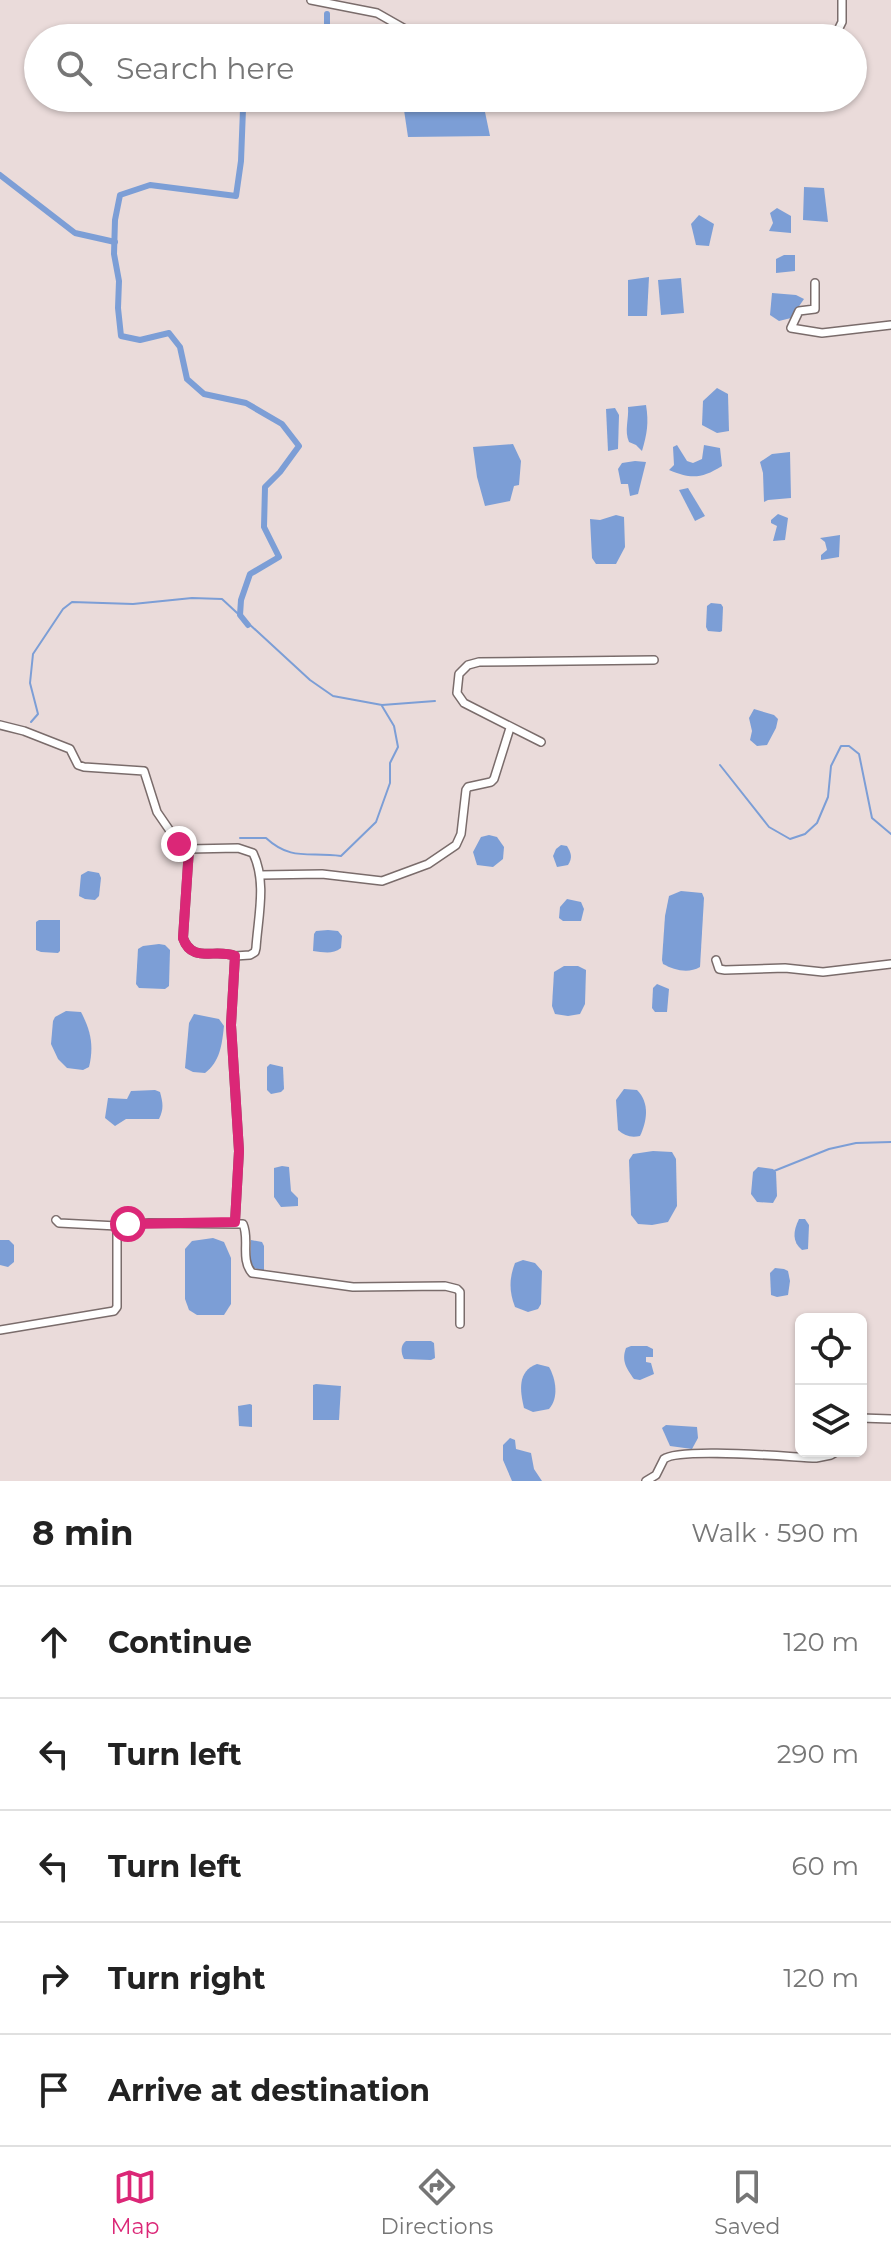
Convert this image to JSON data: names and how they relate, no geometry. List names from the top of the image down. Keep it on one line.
{"page":{"search":"Search here","heading":["8 min","Walk · 590 m"],"list":[["Continue","120 m"],["Turn left","290 m"],["Turn left","60 m"],["Turn right","120 m"],"Arrive at destination"],"nav":["Map","Directions","Saved"]}}
